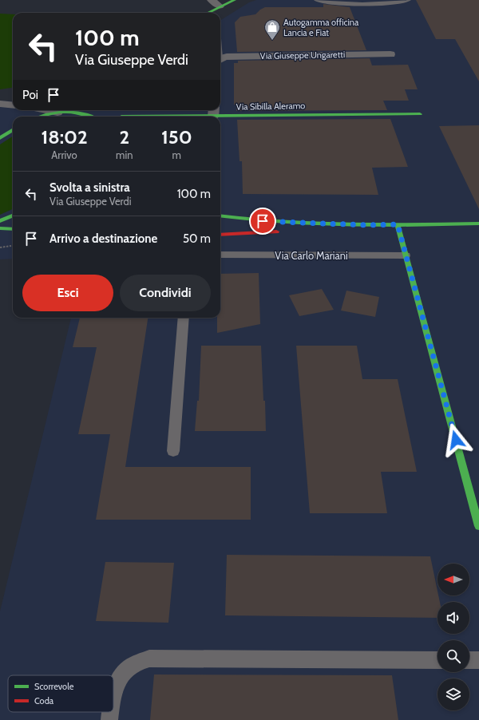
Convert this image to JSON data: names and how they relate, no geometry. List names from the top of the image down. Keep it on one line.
{"streets":{"street":["Via Giuseppe Ungaretti","Via Sibilla Aleramo"],"lane":["Via Carlo Mariani"]},"places":{"shop":["Autogamma officina Lancia e Fiat"]},"legend":["Scorrevole","Coda"],"north":"left","page":{"turn":["100 m","Via Giuseppe Verdi"],"then":"Poi","eta":["18:02","Arrivo","2","min","150","m"],"list":[{"name":"Svolta a sinistra","note":"Via Giuseppe Verdi","value":"100 m"},{"name":"Arrivo a destinazione","value":"50 m"}],"buttons":["Esci","Condividi"]}}
